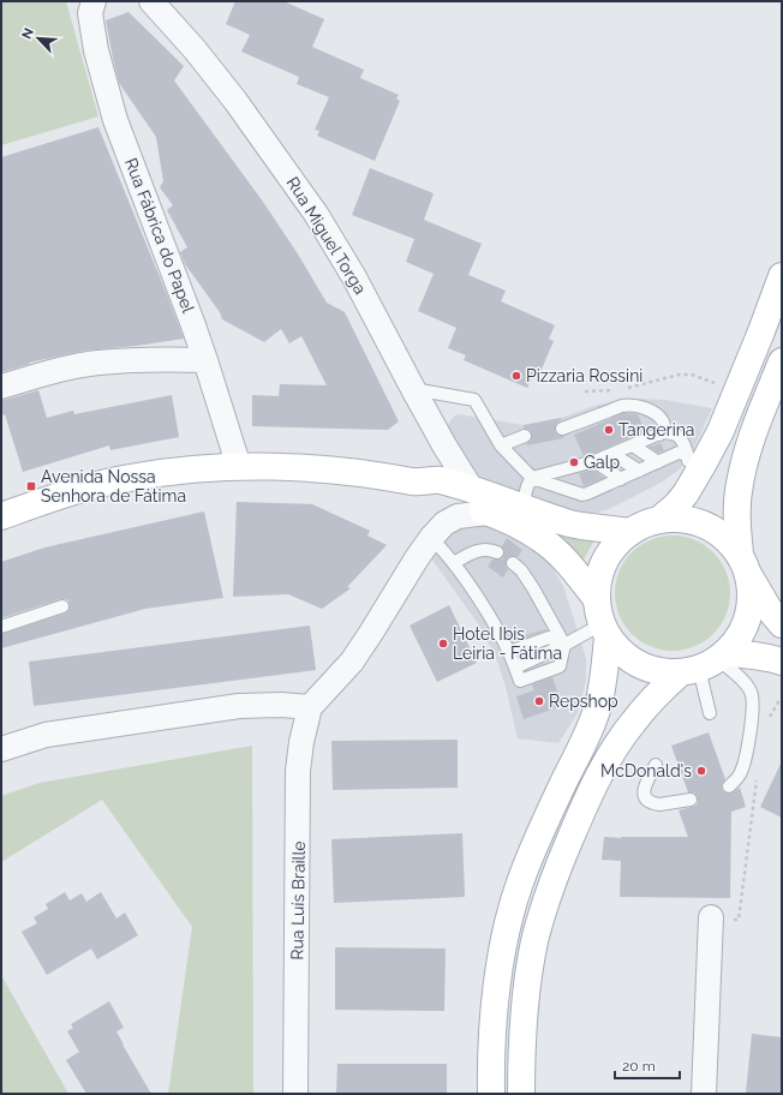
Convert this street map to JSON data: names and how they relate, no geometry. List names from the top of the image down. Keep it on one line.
{"streets":{"street":["Rua Fábrica do Papel","Rua Miguel Torga","Rua Luís Braille"]},"places":{"other":["Pizzaria Rossini","Tangerina","Galp","Hotel Ibis Leiria - Fátima","Repshop","McDonald's"],"transit":["Avenida Nossa Senhora de Fátima"]},"scale_bar":"20 m","north":"top left"}
